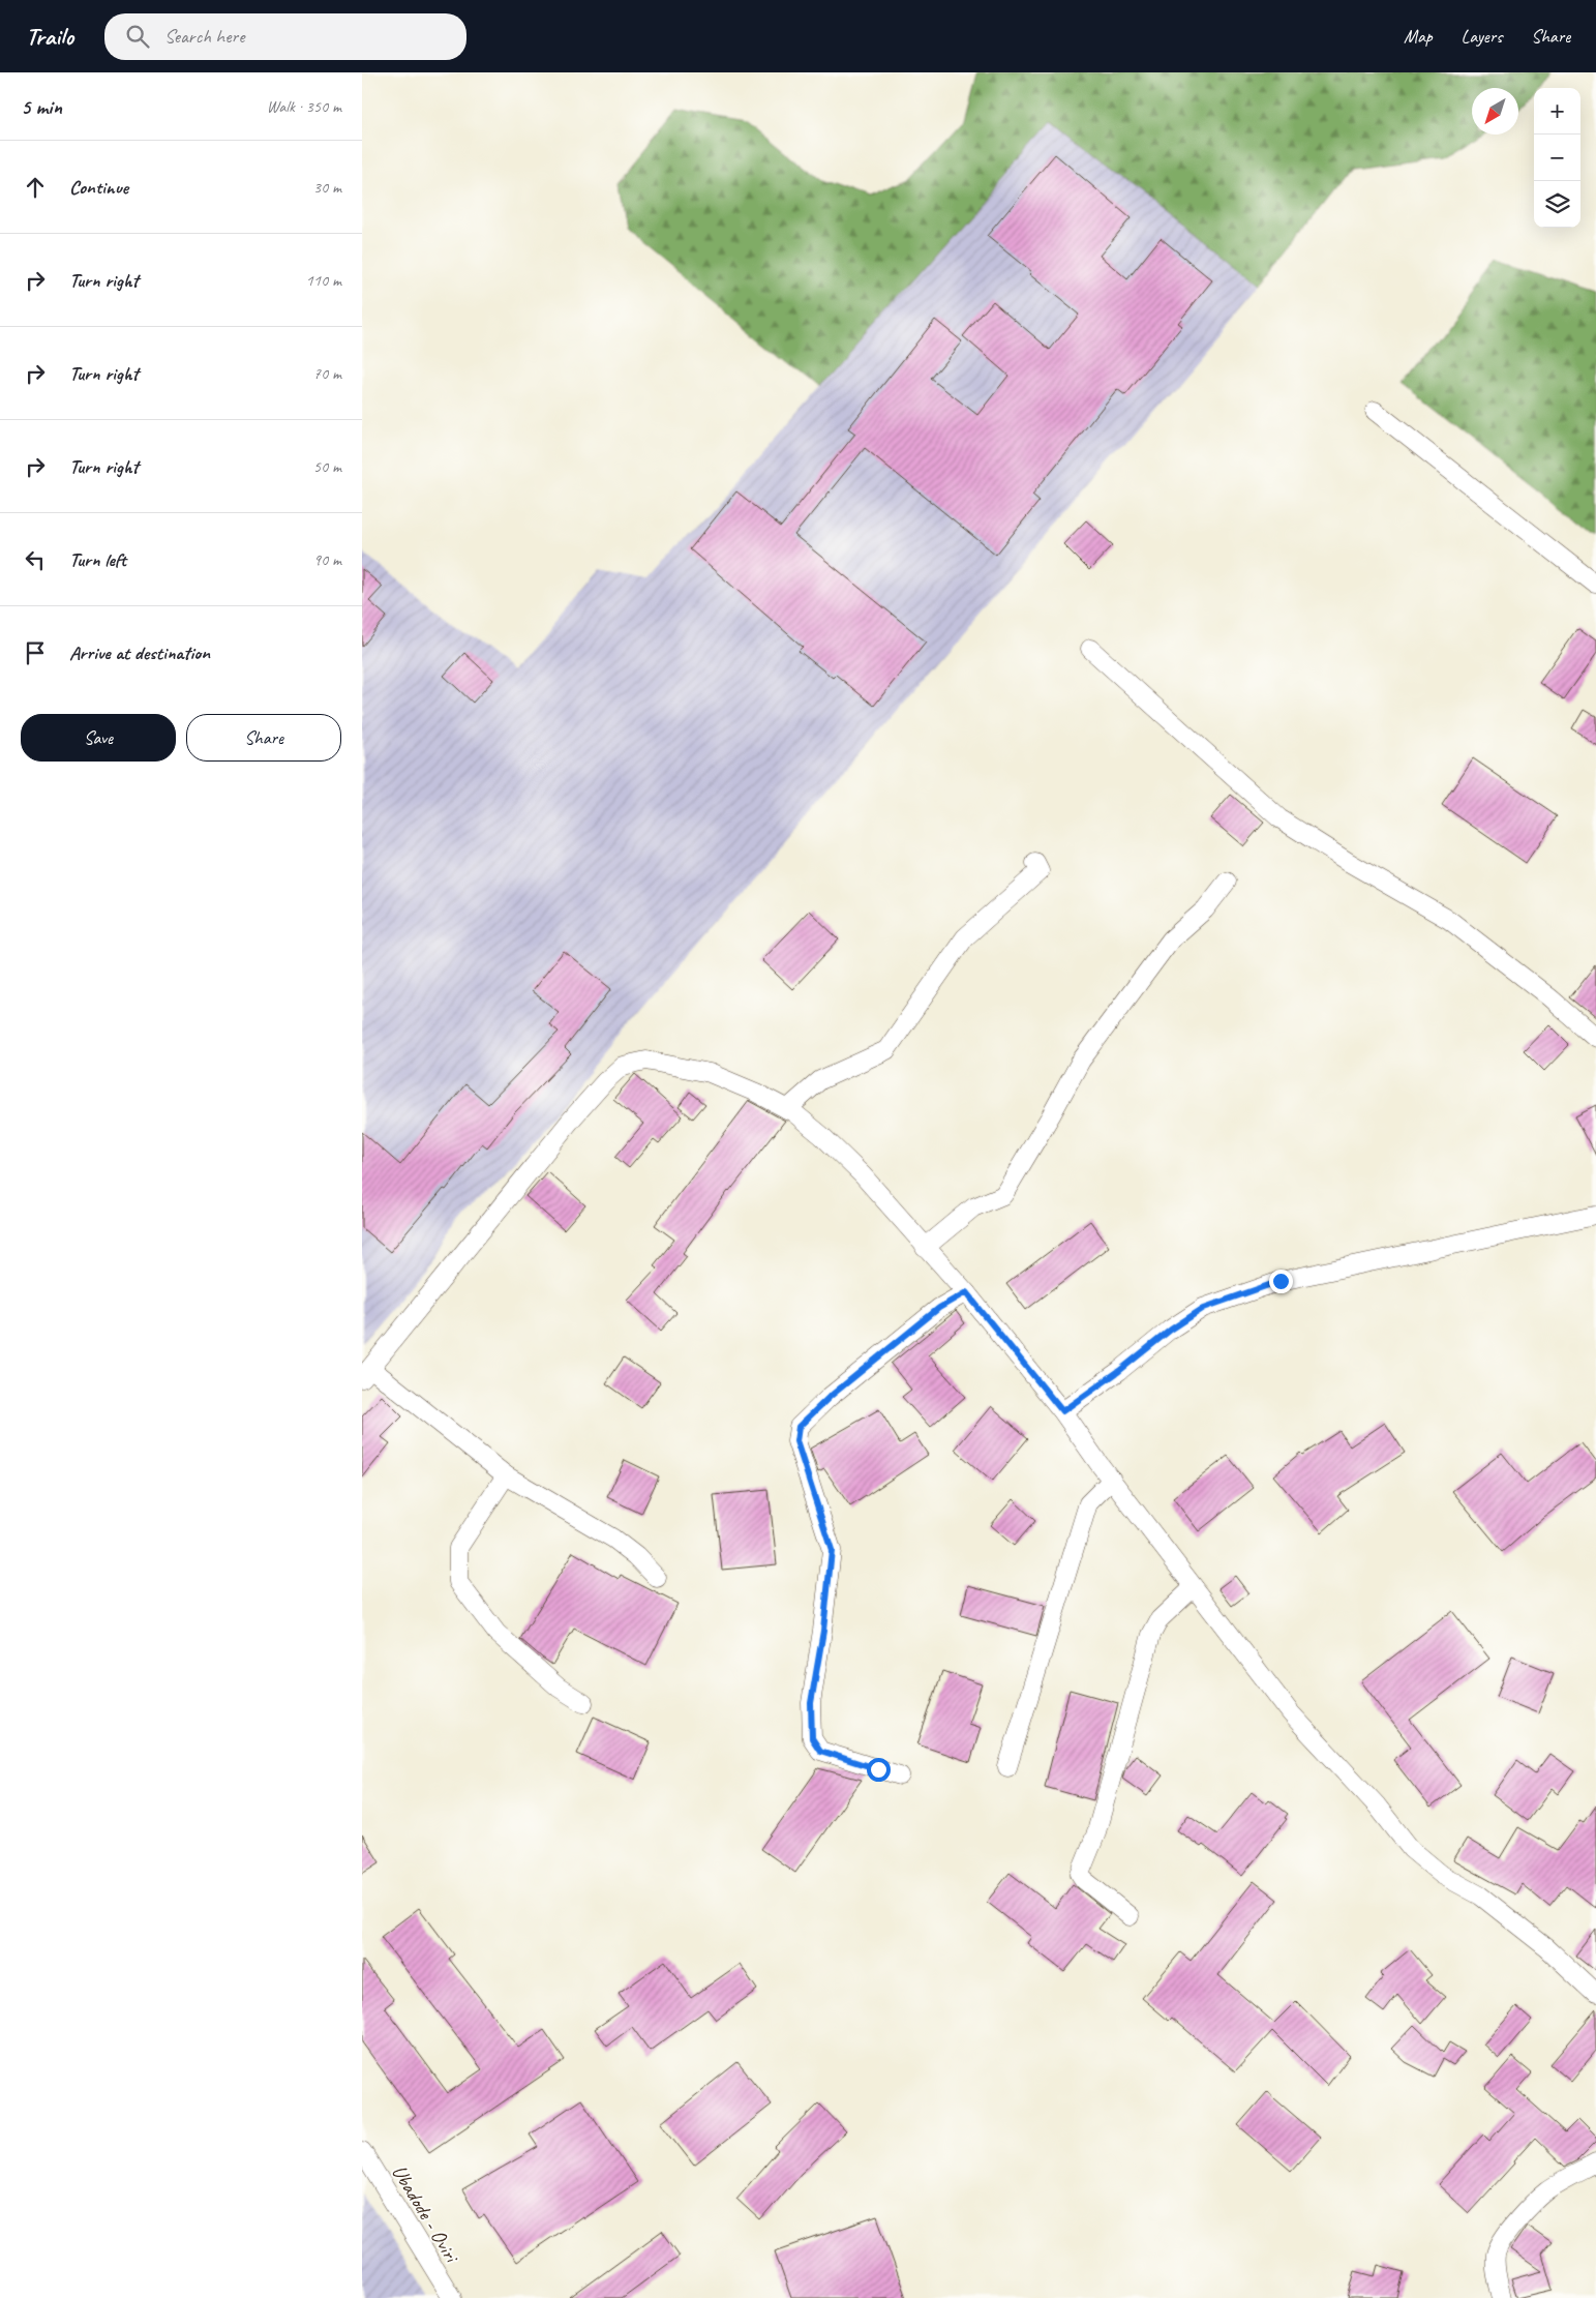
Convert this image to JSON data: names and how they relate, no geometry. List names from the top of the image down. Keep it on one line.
{"streets":{"street":["Ubadode - Oviri"]},"north":"bottom left","page":{"header":"Trailo","search":"Search here","nav":["Map","Layers","Share"],"heading":["5 min","Walk · 350 m"],"map_buttons":["+","−"],"list":[["Continue","30 m"],["Turn right","110 m"],["Turn right","70 m"],["Turn right","50 m"],["Turn left","90 m"],"Arrive at destination"],"buttons":["Save","Share"]}}
